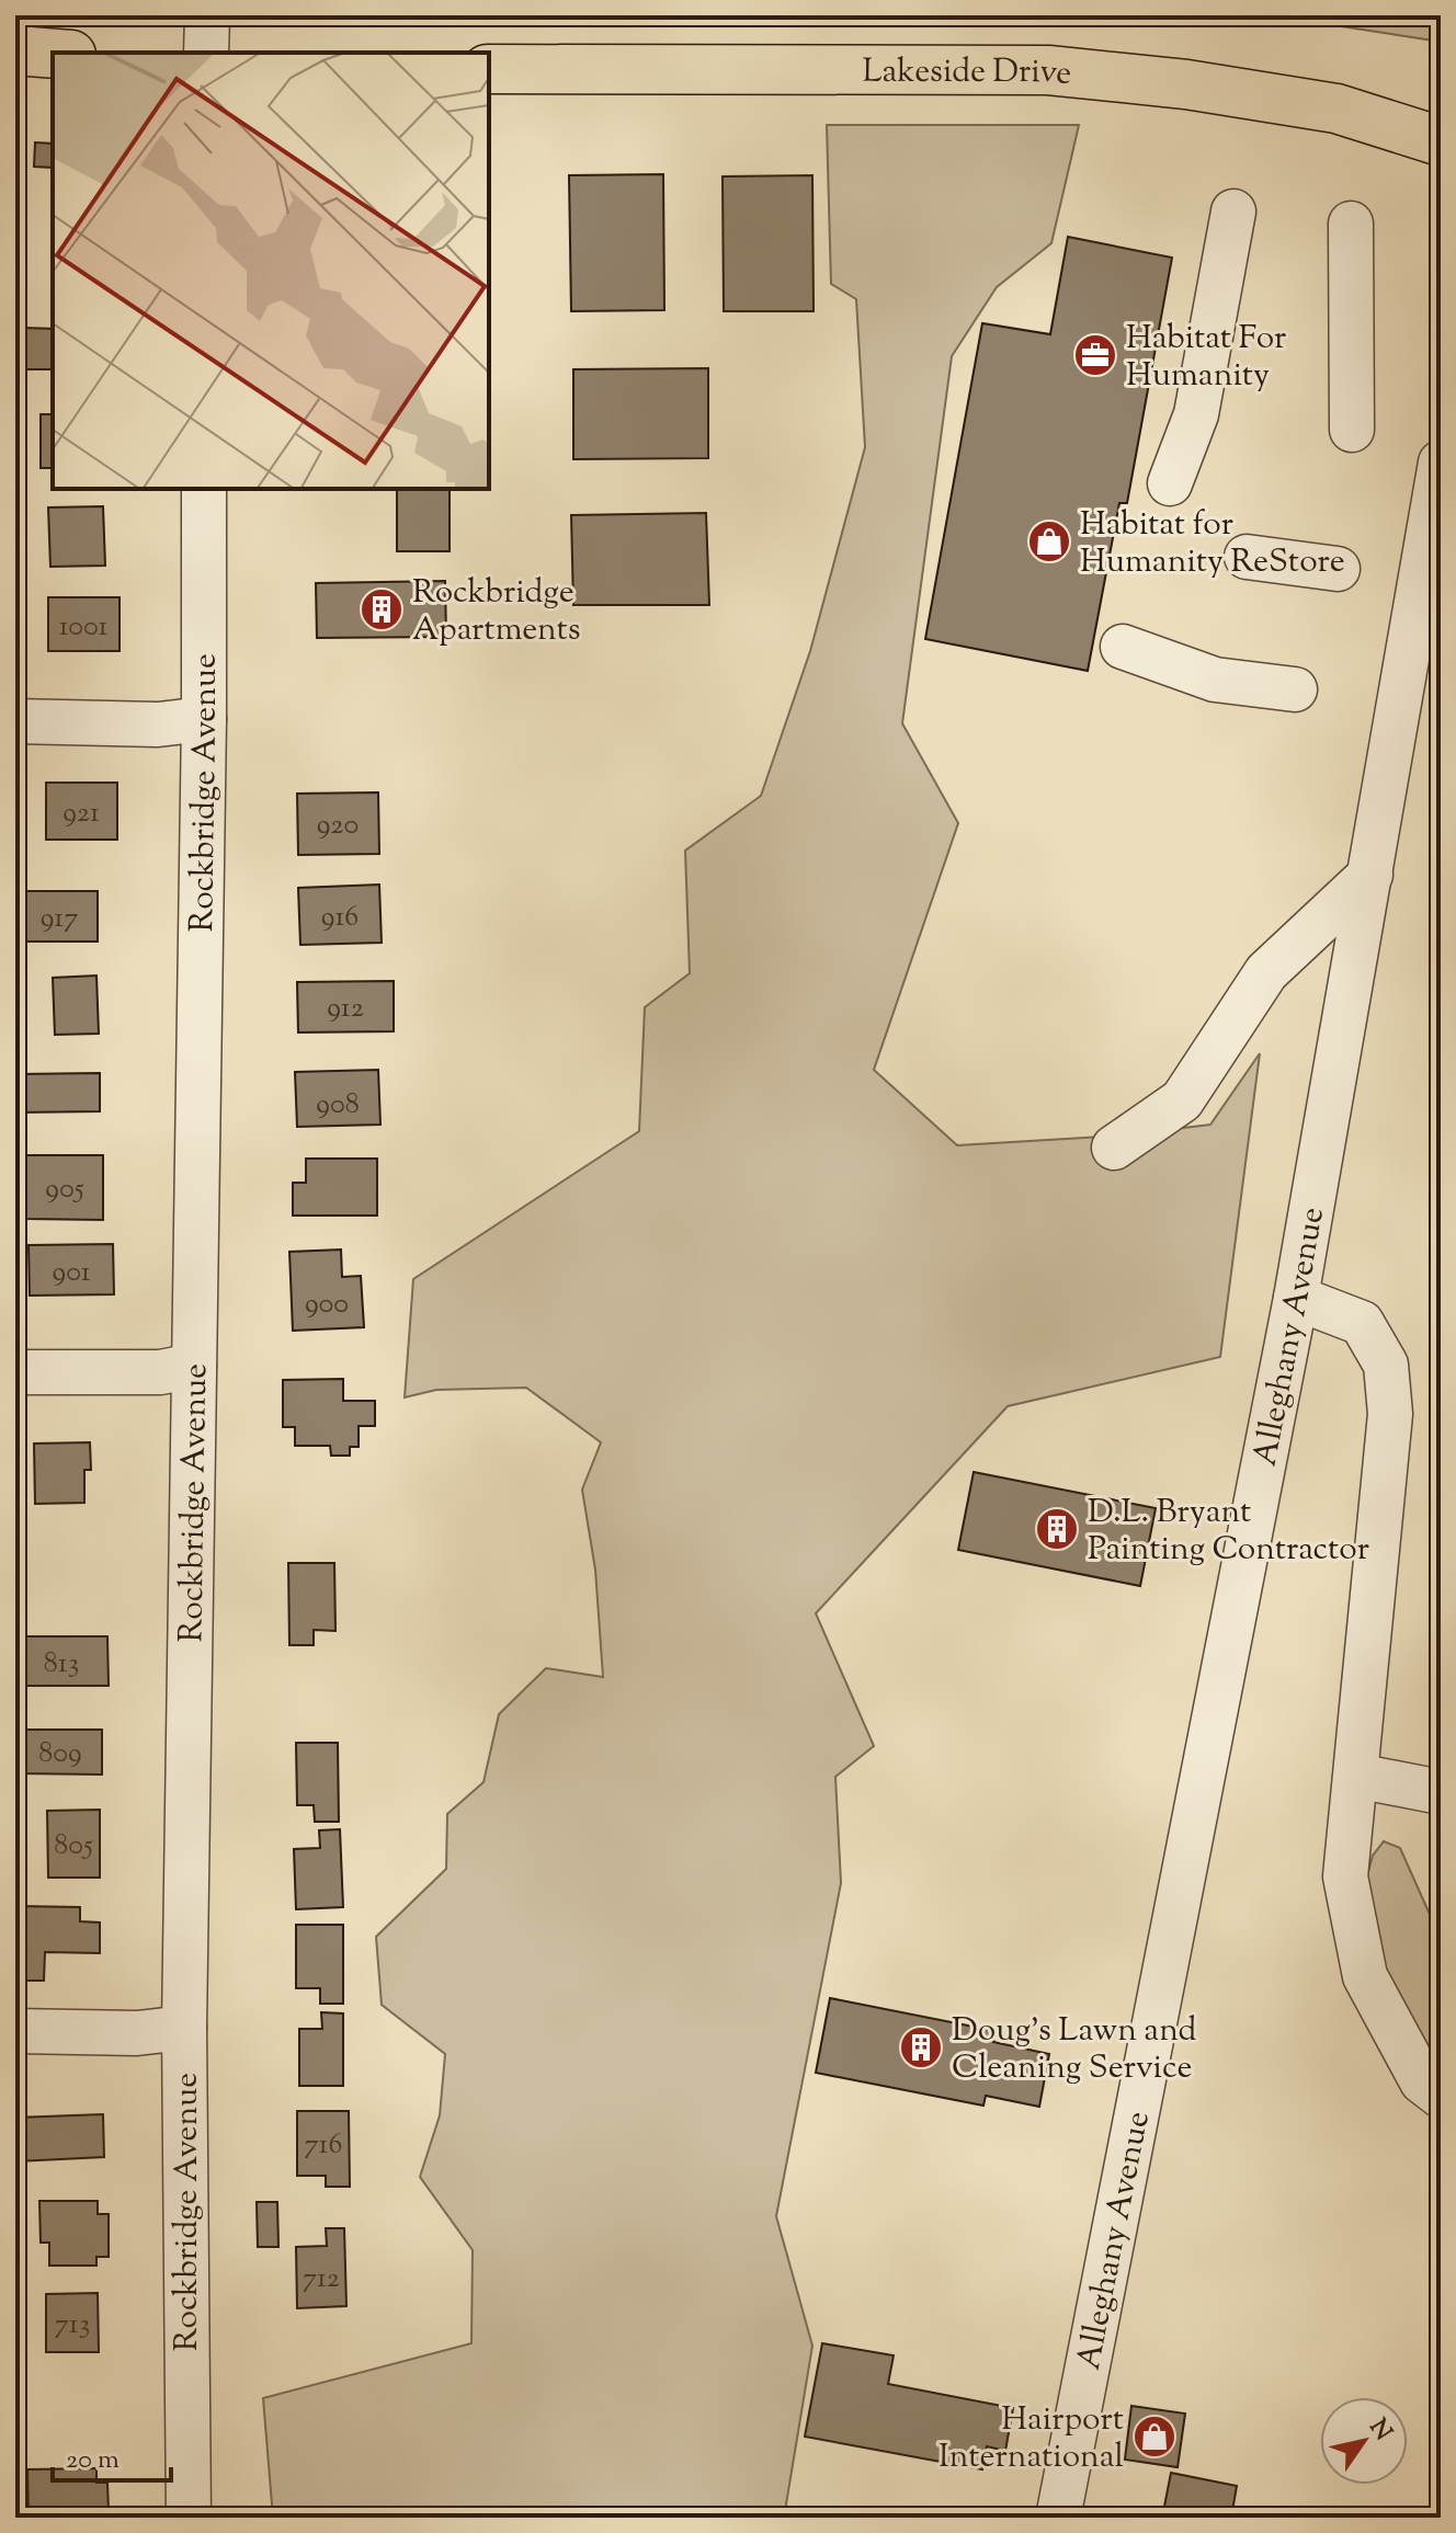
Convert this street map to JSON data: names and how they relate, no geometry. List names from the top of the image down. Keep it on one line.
{"streets":{"main road":["Lakeside Drive"],"street":["Rockbridge Avenue","Alleghany Avenue"]},"places":{"office":["Habitat For Humanity"],"shop":["Habitat for Humanity ReStore","Hairport International"],"building":["Rockbridge Apartments","D.L. Bryant Painting Contractor","Doug's Lawn and Cleaning Service"]},"house_numbers":["1001","921","920","916","917","912","908","905","901","900","813","809","805","716","712","713"],"scale_bar":"20 m","north":"top right"}
